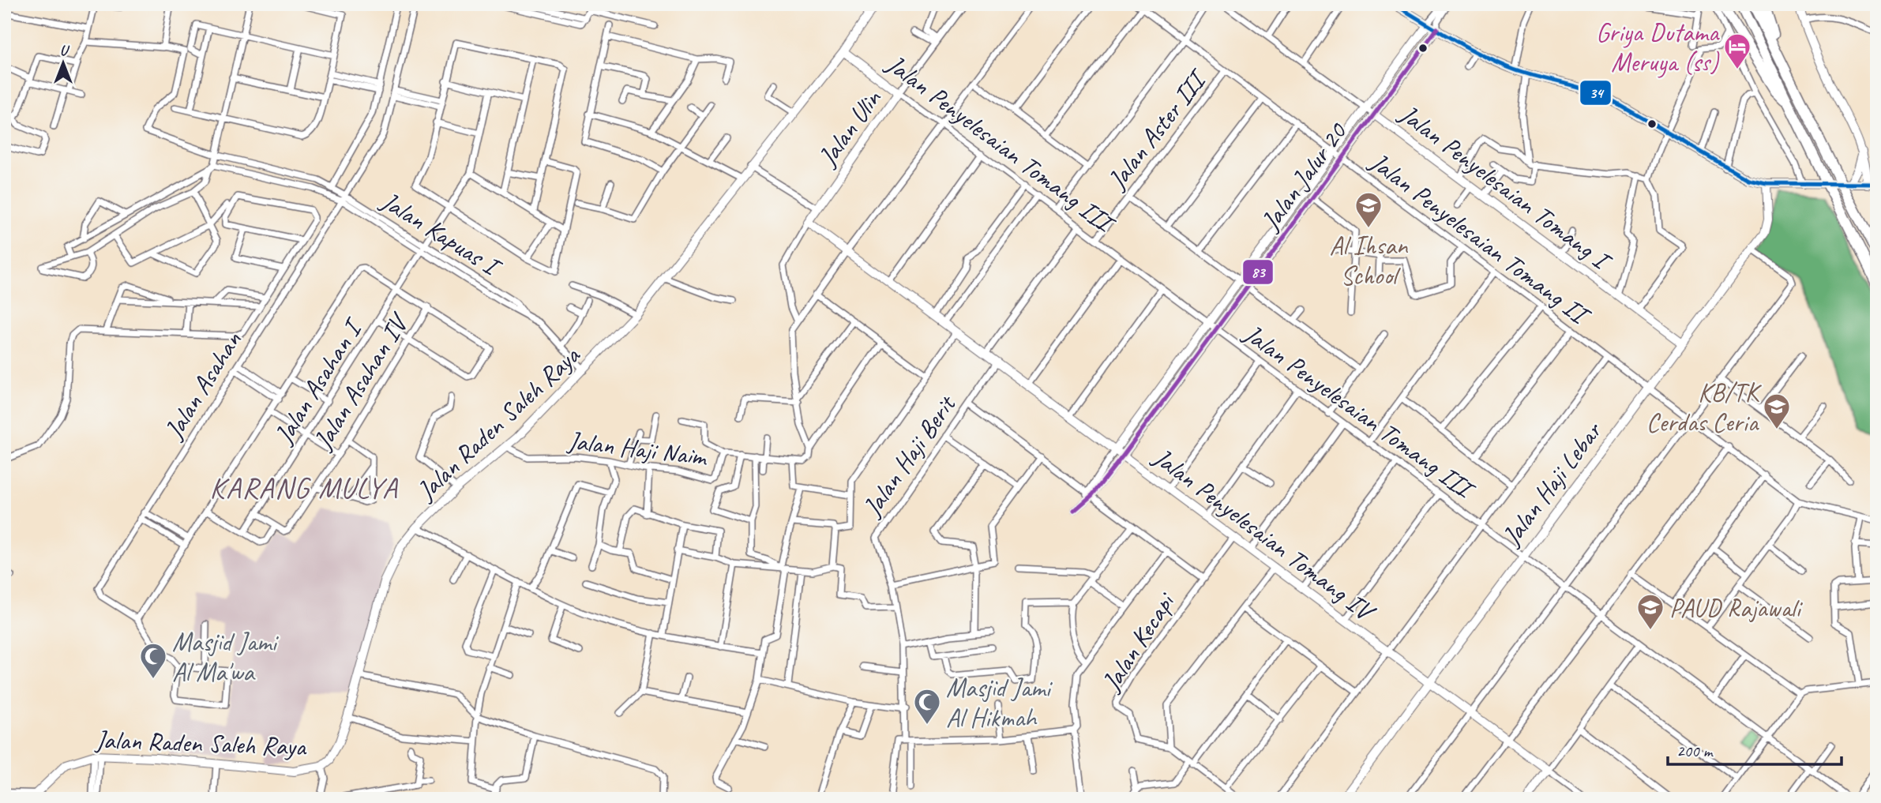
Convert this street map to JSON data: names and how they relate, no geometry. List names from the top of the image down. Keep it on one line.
{"streets":{"street":["Jalan Ulin","Jalan Aster III","Jalan Penyelesaian Tomang III","Jalan Jalur 20","Jalan Penyelesaian Tomang I","Jalan Kapuas I","Jalan Penyelesaian Tomang II","Jalan Asahan I","Jalan Asahan IV","Jalan Asahan","Jalan Raden Saleh Raya","Jalan Haji Naim","Jalan Haji Berit","Jalan Haji Lebar","Jalan Penyelesaian Tomang IV","Jalan Kecapi"]},"crossings":[["Jalan Ulin","Jalan Penyelesaian Tomang III"],["Jalan Ulin","Jalan Penyelesaian Tomang IV"],["Jalan Aster III","Jalan Penyelesaian Tomang III"],["Jalan Aster III","Jalan Penyelesaian Tomang II"],["Jalan Penyelesaian Tomang III","Jalan Jalur 20"],["Jalan Penyelesaian Tomang III","Jalan Raden Saleh Raya"],["Jalan Penyelesaian Tomang III","Jalan Haji Lebar"],["Jalan Jalur 20","Jalan Penyelesaian Tomang I"],["Jalan Jalur 20","Jalan Penyelesaian Tomang II"],["Jalan Jalur 20","Jalan Penyelesaian Tomang IV"],["Jalan Penyelesaian Tomang I","Jalan Haji Lebar"],["Jalan Kapuas I","Jalan Asahan I"],["Jalan Kapuas I","Jalan Asahan"],["Jalan Kapuas I","Jalan Raden Saleh Raya"],["Jalan Penyelesaian Tomang II","Jalan Haji Lebar"],["Jalan Raden Saleh Raya","Jalan Haji Naim"],["Jalan Haji Berit","Jalan Penyelesaian Tomang IV"],["Jalan Haji Lebar","Jalan Penyelesaian Tomang IV"],["Jalan Penyelesaian Tomang IV","Jalan Kecapi"]],"districts":["KARANG MULYA"],"places":{"hotel":["Griya Dutama Meruya (ss)"],"school or university":["Al Ihsan School","KB/TK Cerdas Ceria","PAUD Rajawali"],"mosque":["Masjid Jami Al Ma'wa","Masjid Jami Al Hikmah"]},"lines":["transit line 34","transit line 83"],"scale_bar":"200 m","north":"top"}
